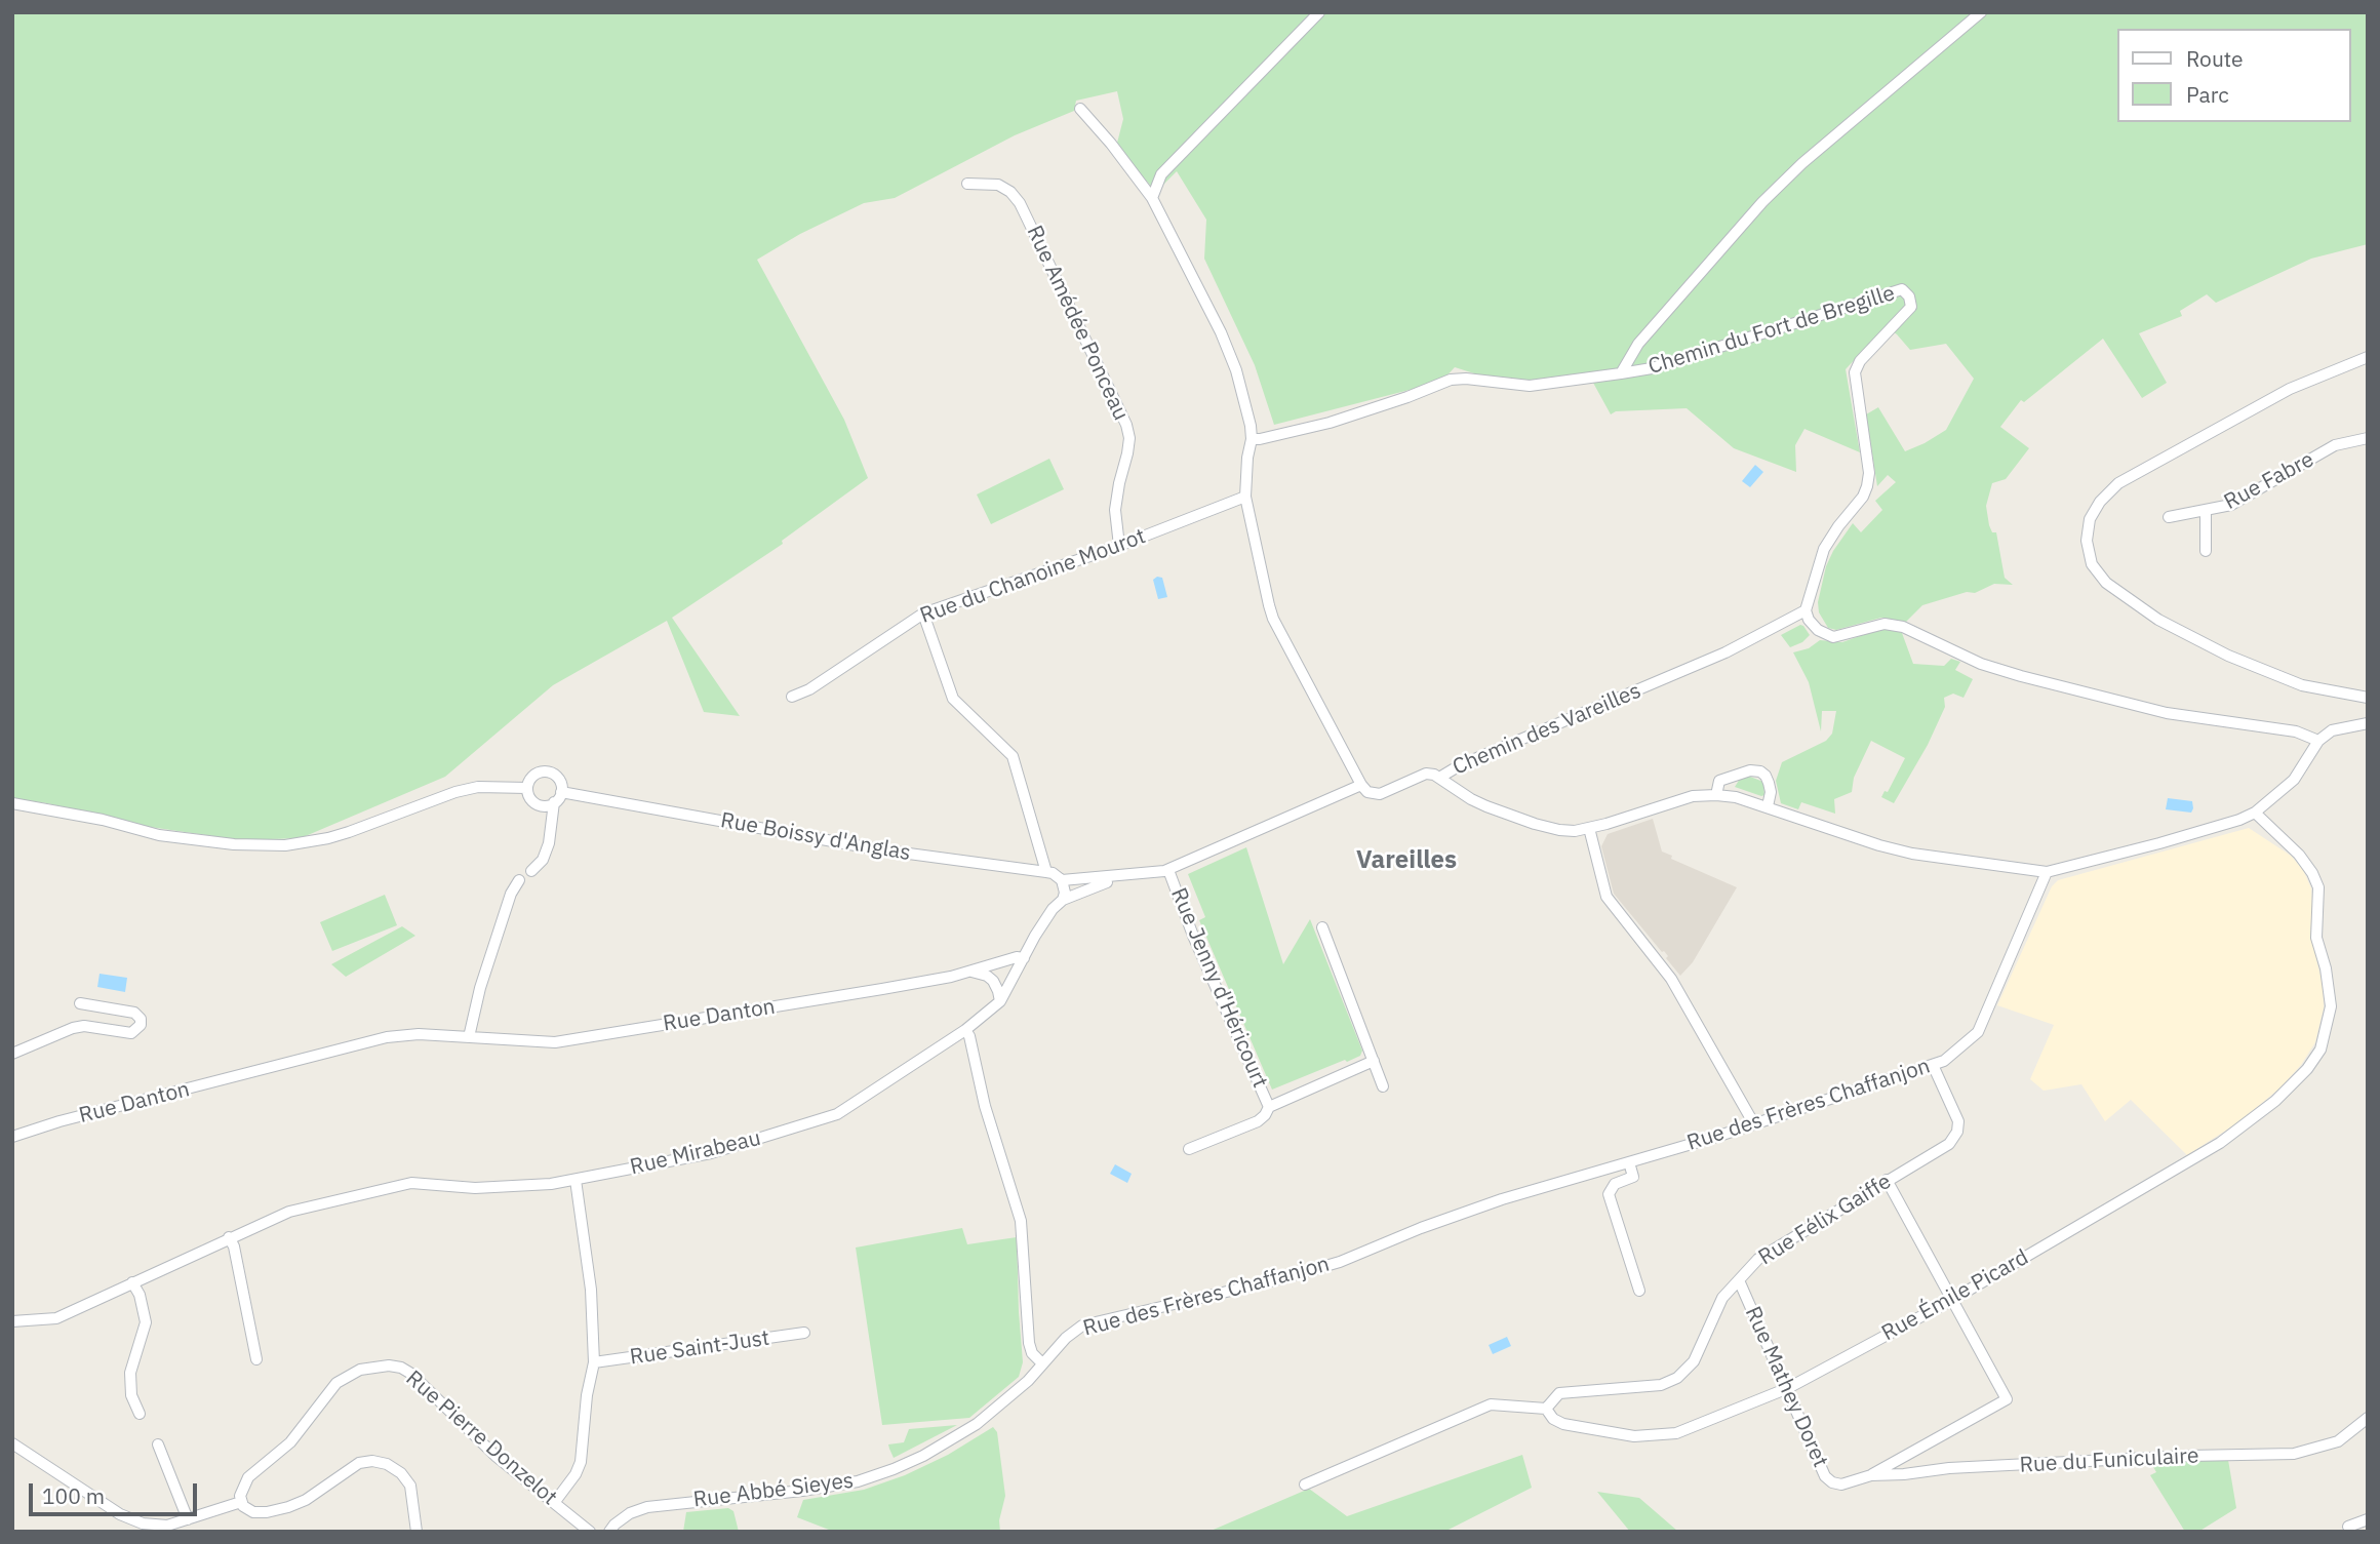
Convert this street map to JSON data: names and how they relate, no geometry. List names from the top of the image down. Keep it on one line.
{"streets":{"street":["Rue Amédée Ponceau","Chemin du Fort de Bregille","Rue Fabre","Rue du Chanoine Mourot","Chemin des Vareilles","Rue Boissy d'Anglas","Rue Jenny d'Héricourt","Rue Danton","Rue des Frères Chaffanjon","Rue Mirabeau","Rue Félix Gaiffe","Rue Émile Picard","Rue Saint-Just","Rue Mathey Doret","Rue Pierre Donzelot","Rue du Funiculaire","Rue Abbé Sieyes"]},"crossings":[["Rue Amédée Ponceau","Rue du Chanoine Mourot"],["Chemin du Fort de Bregille","Chemin des Vareilles"],["Chemin des Vareilles","Rue Boissy d'Anglas"],["Chemin des Vareilles","Rue Jenny d'Héricourt"],["Chemin des Vareilles","Rue Mirabeau"],["Rue Boissy d'Anglas","Rue Mirabeau"],["Rue Danton","Rue Mirabeau"],["Rue des Frères Chaffanjon","Rue Félix Gaiffe"],["Rue des Frères Chaffanjon","Rue Abbé Sieyes"],["Rue Félix Gaiffe","Rue Émile Picard"],["Rue Félix Gaiffe","Rue Mathey Doret"],["Rue Émile Picard","Rue Mathey Doret"],["Rue Mathey Doret","Rue du Funiculaire"]],"districts":["Vareilles"],"legend":["Route","Parc"],"scale_bar":"100 m"}
